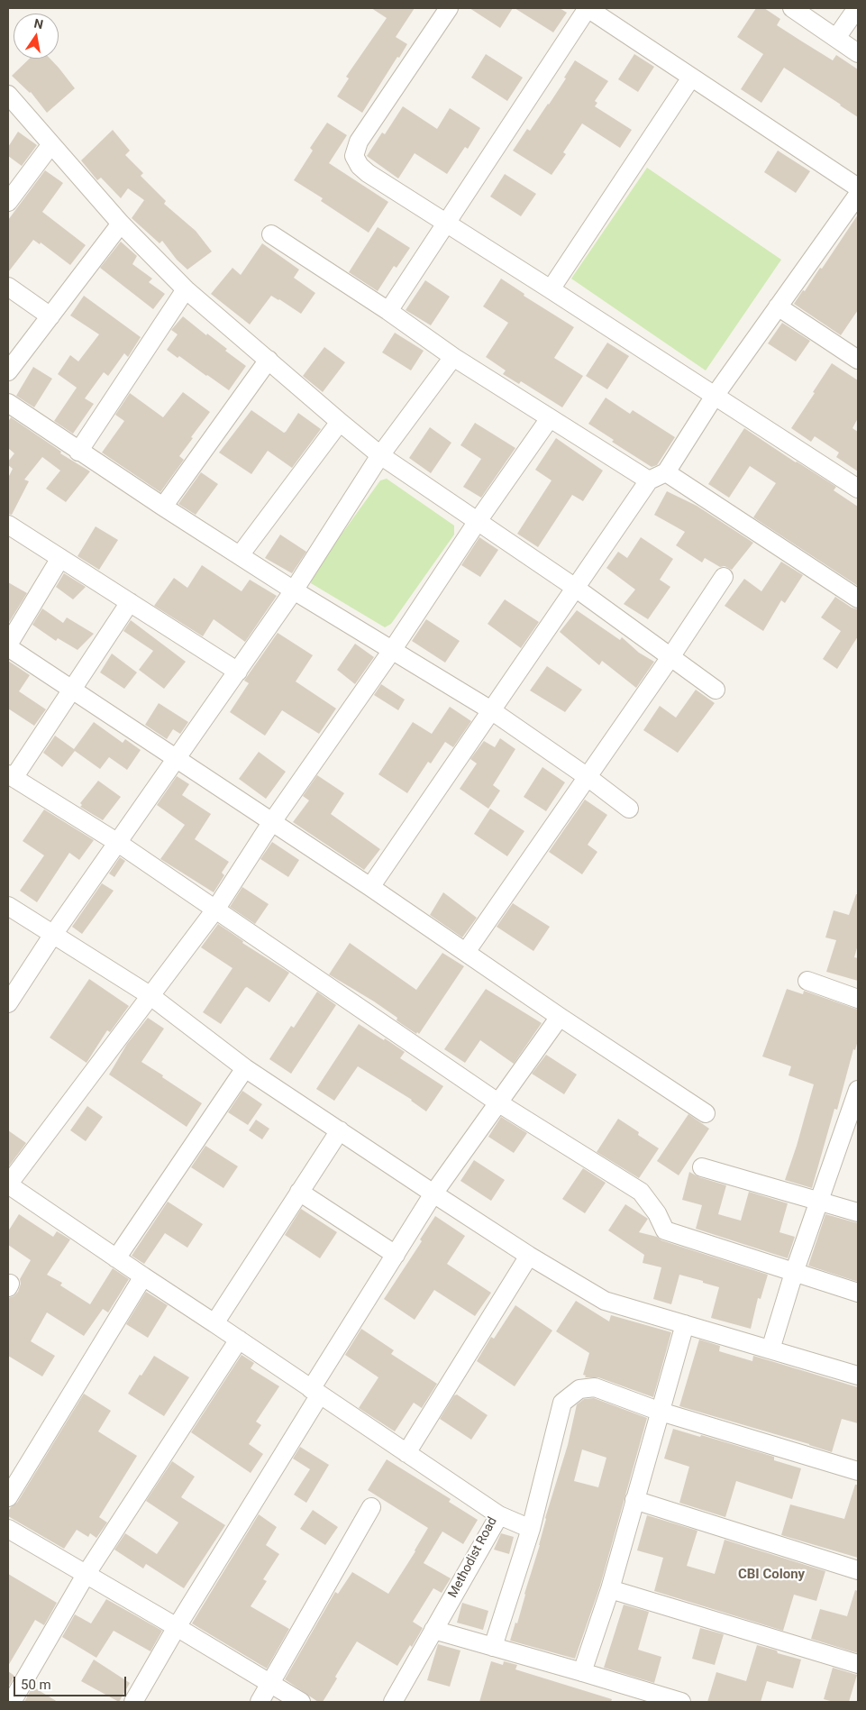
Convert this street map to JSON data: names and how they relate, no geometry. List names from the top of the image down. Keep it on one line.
{"streets":{"street":["Methodist Road"]},"districts":["CBI Colony"],"scale_bar":"50 m","north":"top"}
